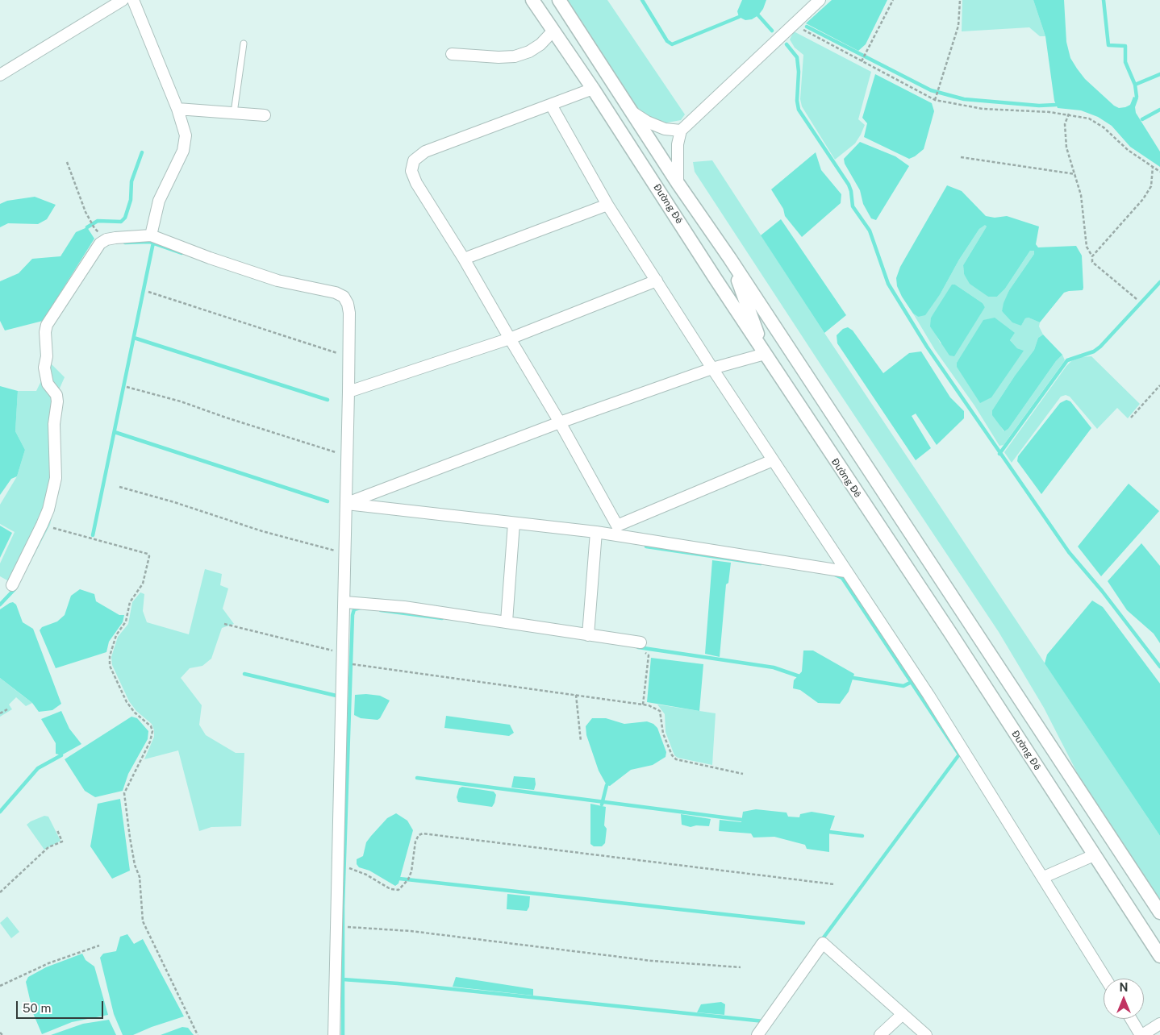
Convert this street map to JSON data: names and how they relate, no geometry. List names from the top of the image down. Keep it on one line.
{"streets":{"street":["Đường Đê"]},"scale_bar":"50 m","north":"top"}
